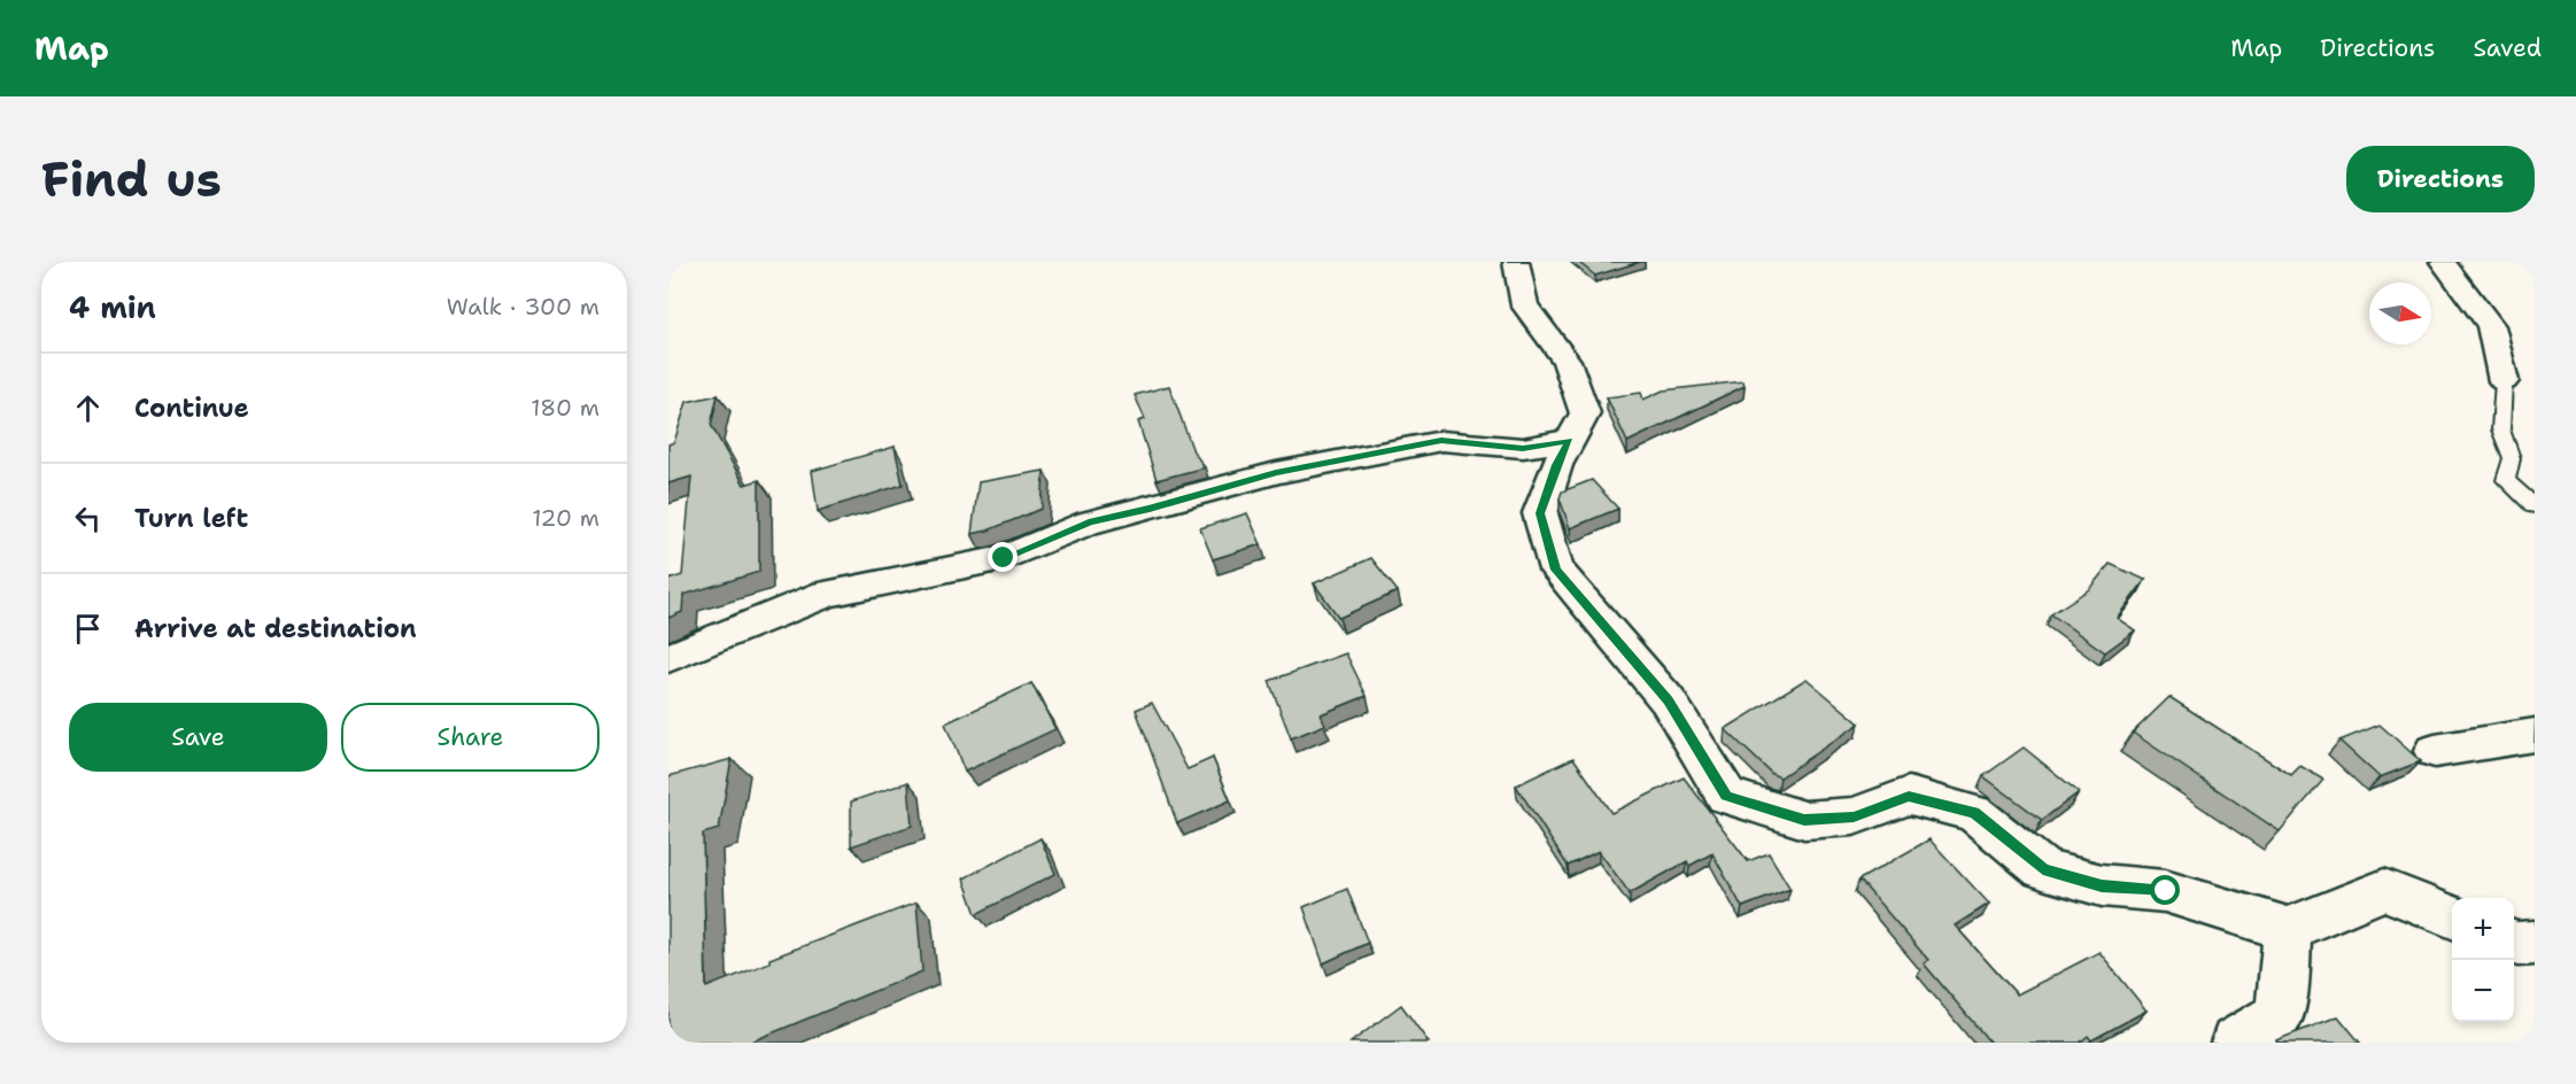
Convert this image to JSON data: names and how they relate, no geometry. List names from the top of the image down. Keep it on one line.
{"north":"right","page":{"header":"Map","nav":["Map","Directions","Saved"],"buttons":["Directions",["Save","Share"]],"title":"Find us","heading":["4 min","Walk · 300 m"],"list":[["Continue","180 m"],["Turn left","120 m"],"Arrive at destination"],"map_buttons":["+","−"]}}
